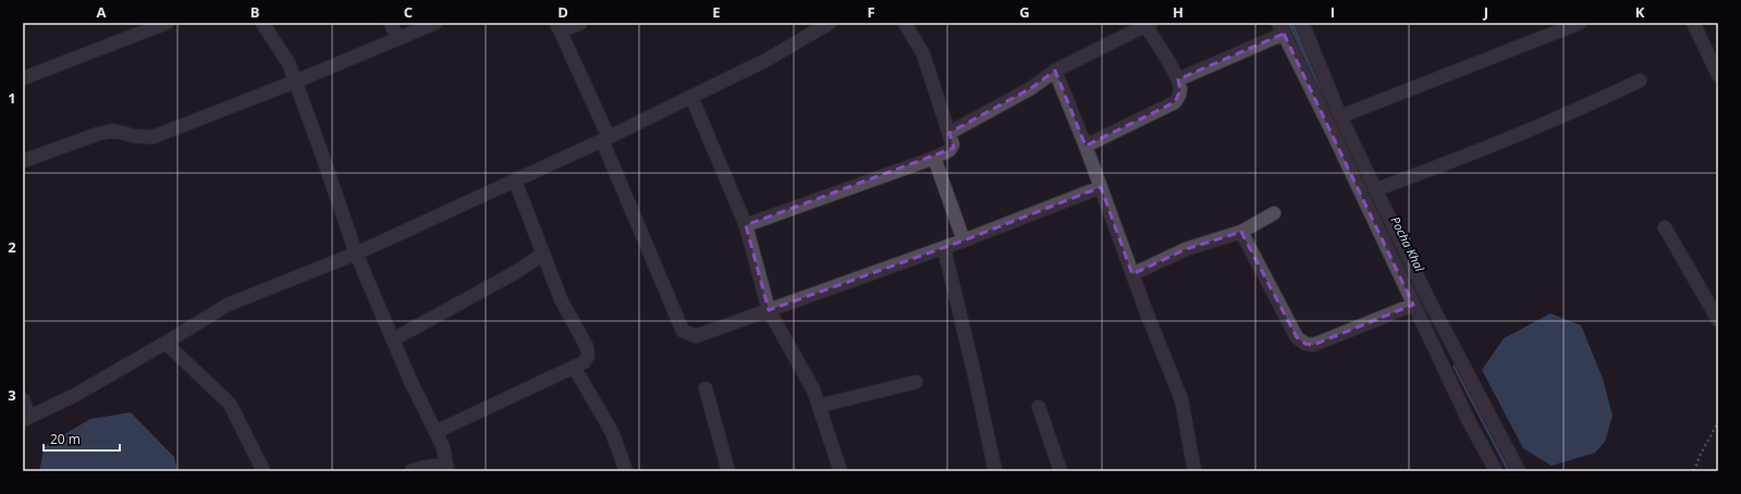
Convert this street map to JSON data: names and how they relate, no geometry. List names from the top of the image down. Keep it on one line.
{"water":["Pocha Khal"],"scale_bar":"20 m","grid":{"columns":["A","B","C","D","E","F","G","H","I","J","K"],"rows":["1","2","3"]}}
